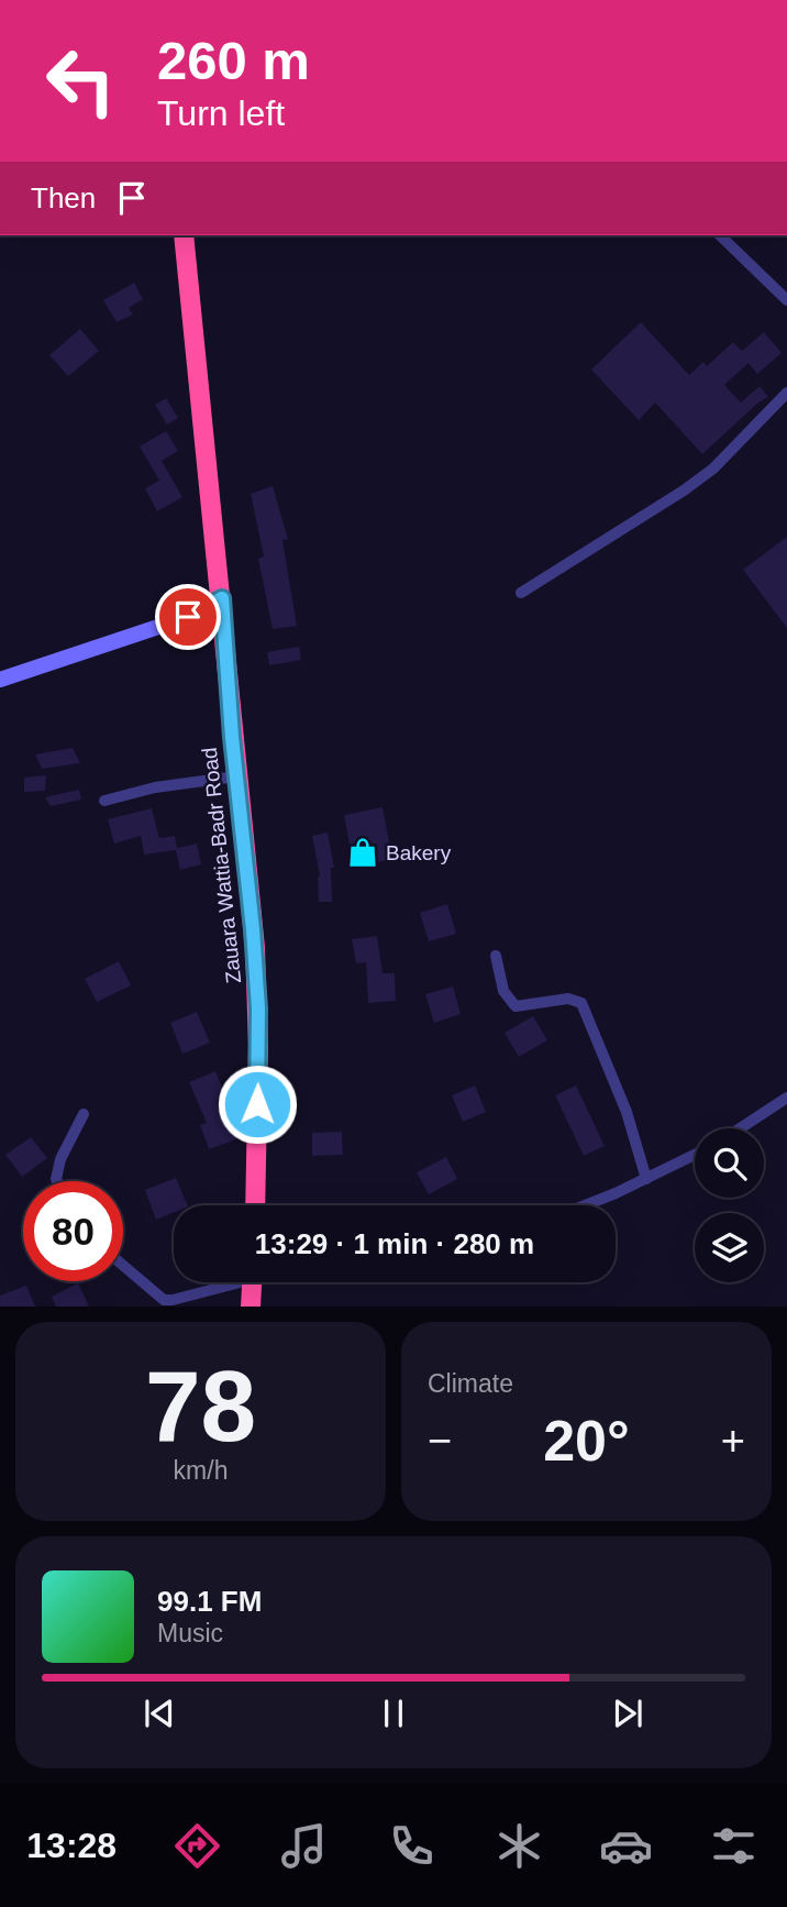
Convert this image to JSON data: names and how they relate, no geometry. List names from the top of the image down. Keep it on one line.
{"streets":{"highway":["Zauara Wattia-Badr Road"]},"places":{"shop":["Bakery"]},"page":{"turn":["260 m","Turn left"],"then":"Then","limit":"80","trip":"13:29 · 1 min · 280 m","tile":[["78","km/h"],"Climate"],"heat":["−","20°","+"],"song":["99.1 FM","Music"],"tabs":"13:28"}}
